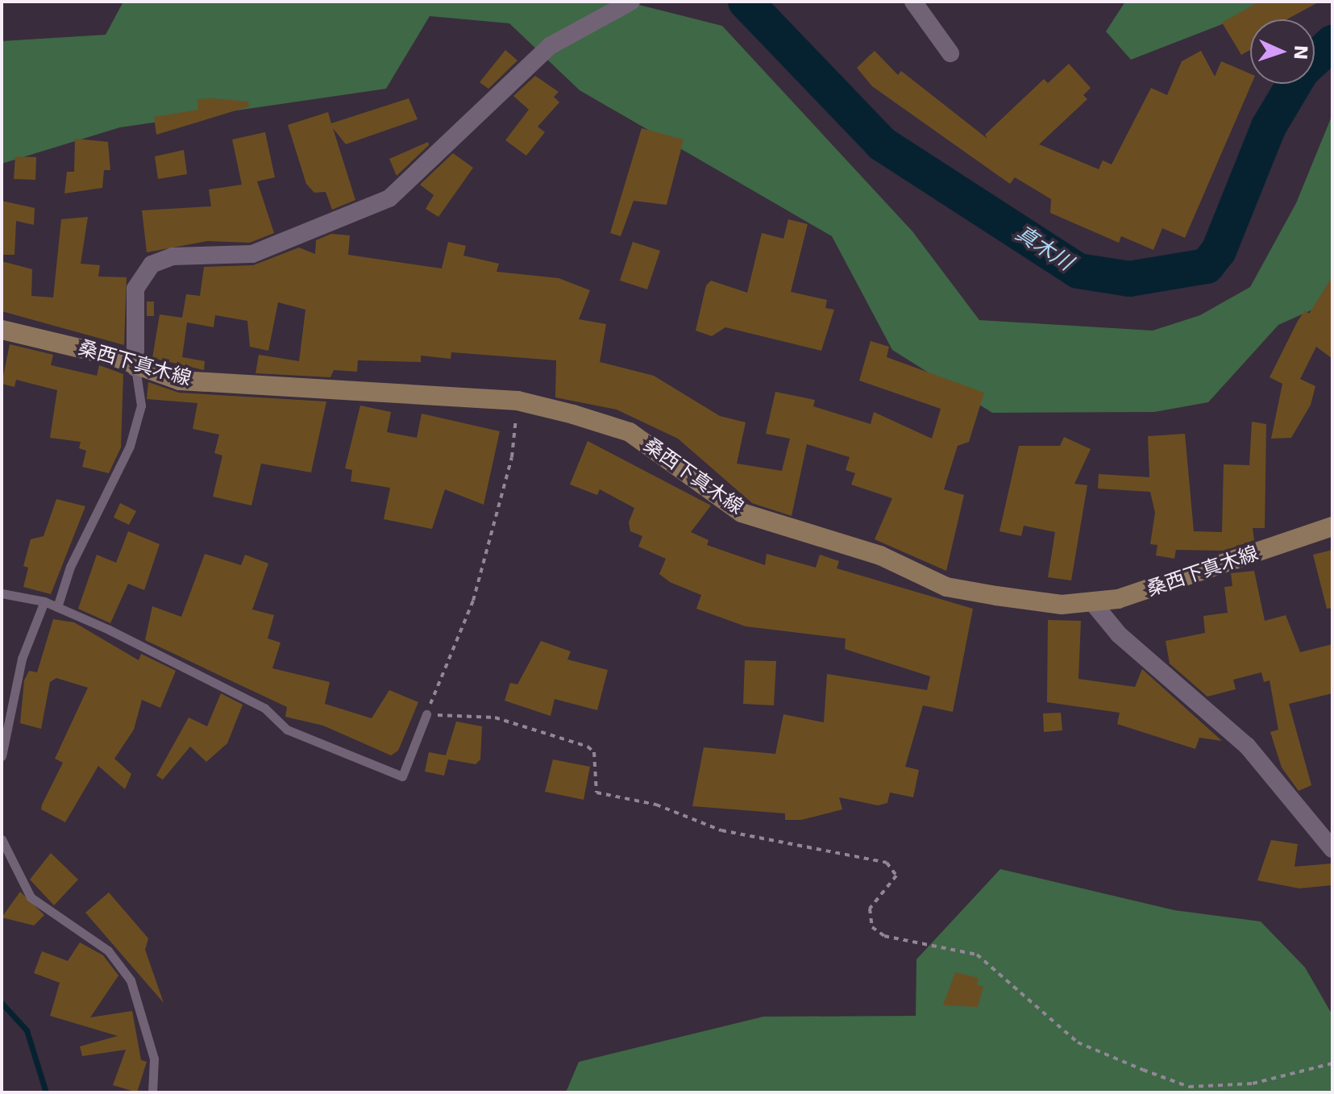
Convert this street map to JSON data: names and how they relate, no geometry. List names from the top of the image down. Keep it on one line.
{"streets":{"main road":["桑西下真木線"]},"water":["真木川"],"north":"right"}
